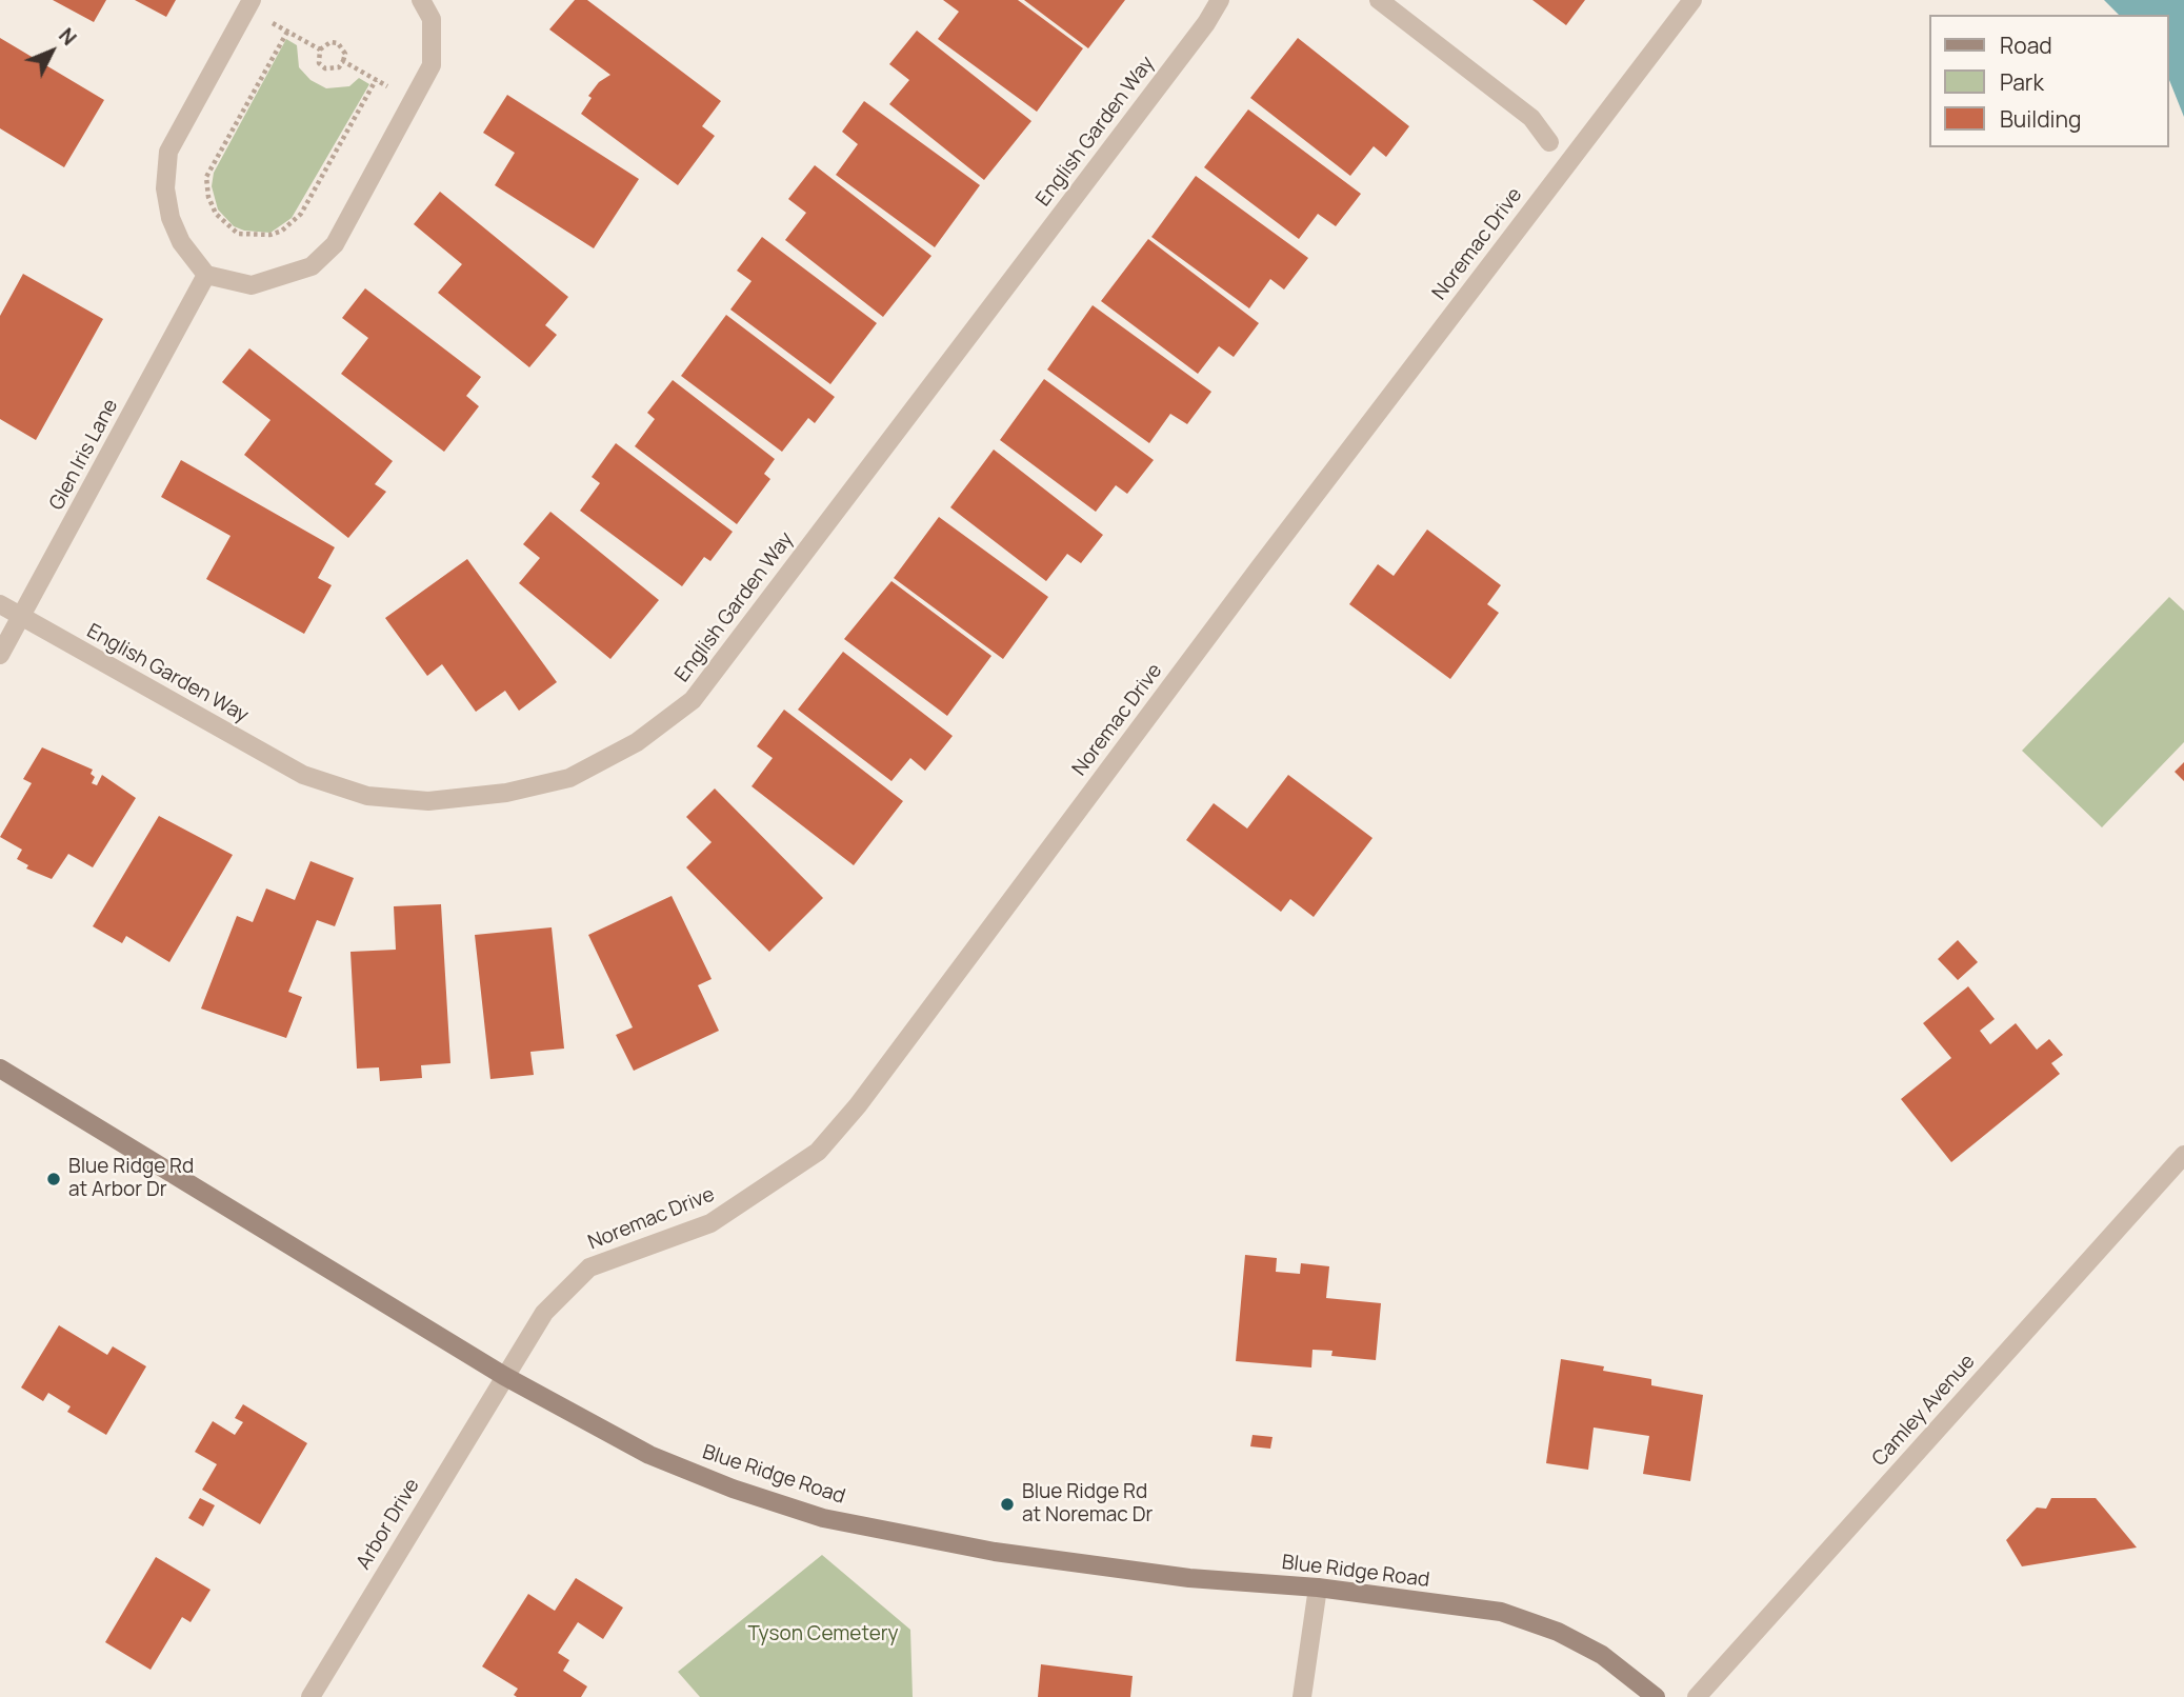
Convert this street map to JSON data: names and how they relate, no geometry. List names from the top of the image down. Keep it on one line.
{"streets":{"main road":["Blue Ridge Road"],"street":["English Garden Way","Noremac Drive","Glen Iris Lane","Camley Avenue","Arbor Drive"]},"crossings":[["English Garden Way","Glen Iris Lane"],["Noremac Drive","Blue Ridge Road"],["Noremac Drive","Arbor Drive"],["Blue Ridge Road","Arbor Drive"]],"parks":["Tyson Cemetery"],"places":["Blue Ridge Rd at Arbor Dr","Blue Ridge Rd at Noremac Dr"],"legend":["Road","Park","Building"],"north":"top right"}
